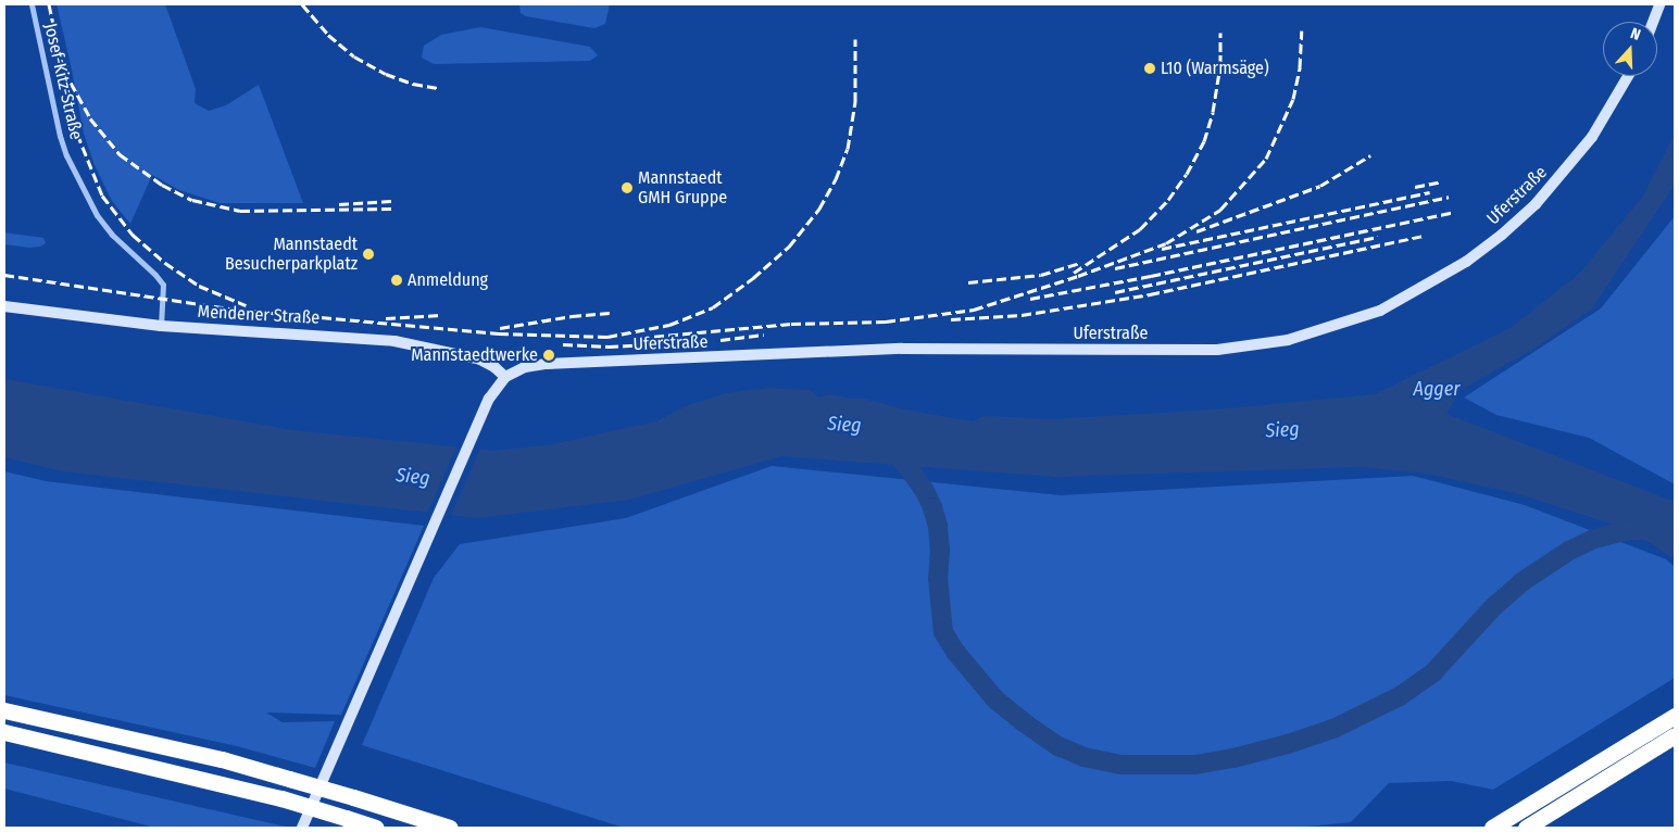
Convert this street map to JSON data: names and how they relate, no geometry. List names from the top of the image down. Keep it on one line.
{"streets":{"street":["Josef-Kitz-Straße","Uferstraße","Mendener Straße"]},"crossings":[["Josef-Kitz-Straße","Mendener Straße"],["Uferstraße","Mendener Straße"]],"water":["Agger","Sieg"],"places":["L10 (Warmsäge)","Mannstaedt GMH Gruppe","Mannstaedt Besucherparkplatz","Anmeldung","Mannstaedtwerke"],"north":"top"}
